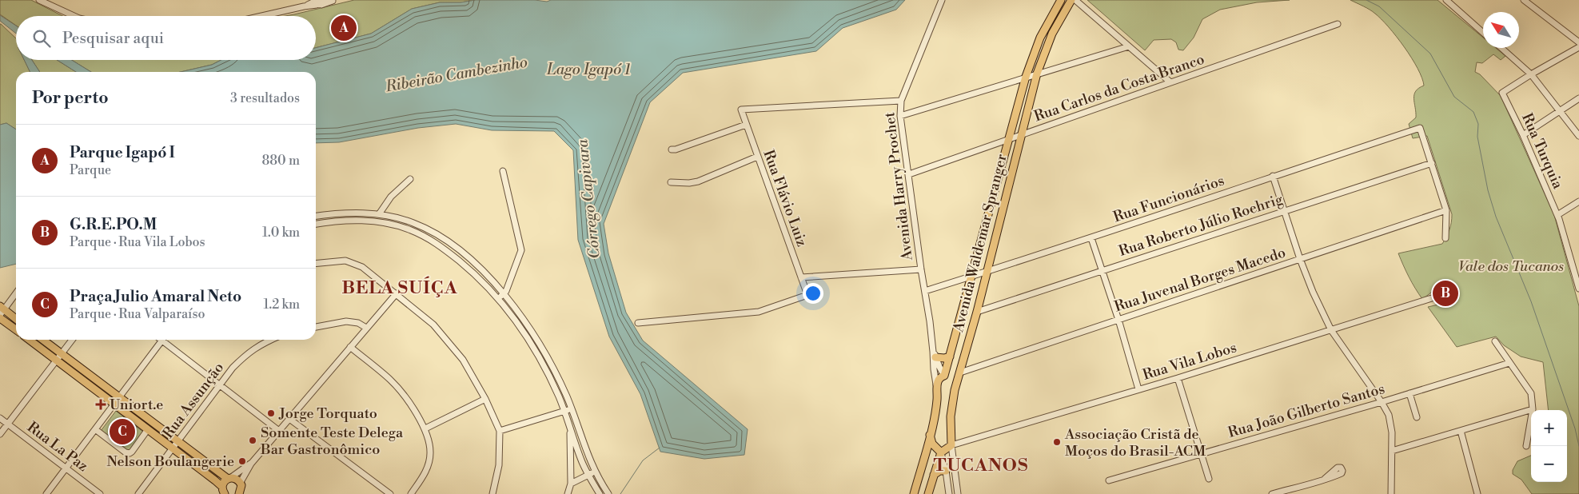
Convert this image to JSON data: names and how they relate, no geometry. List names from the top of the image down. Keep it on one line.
{"streets":{"main road":["Avenida Waldemar Spranger"],"street":["Rua Carlos da Costa Branco","Rua Turquia","Avenida Harry Prochet","Rua Flávio Luiz","Rua Funcionários","Rua Roberto Júlio Roehrig","Rua Juvenal Borges Macedo","Rua Vila Lobos","Rua Assunção","Rua João Gilberto Santos","Rua La Paz"]},"crossings":[["Rua Carlos da Costa Branco","Avenida Harry Prochet"],["Rua Carlos da Costa Branco","Avenida Waldemar Spranger"],["Avenida Harry Prochet","Rua Flávio Luiz"],["Avenida Harry Prochet","Rua Funcionários"],["Avenida Harry Prochet","Avenida Waldemar Spranger"],["Rua Funcionários","Rua Roberto Júlio Roehrig"],["Rua Funcionários","Avenida Waldemar Spranger"],["Rua Roberto Júlio Roehrig","Avenida Waldemar Spranger"],["Avenida Waldemar Spranger","Rua Juvenal Borges Macedo"],["Avenida Waldemar Spranger","Rua Vila Lobos"]],"districts":["BELA SUÍÇA","TUCANOS"],"water":["Lago Igapó 1","Ribeirão Cambezinho","Córrego Capivara"],"parks":["Vale dos Tucanos"],"places":{"health":["Uniort.e"],"other":["Jorge Torquato","Somente Teste Delega Bar Gastronômico","Associação Cristã de Moços do Brasil-ACM","Nelson Boulangerie"]},"north":"top left","page":{"pins":["A","B","C"],"search":"Pesquisar aqui","heading":["Por perto","3 resultados"],"list":[{"mark":"A","name":"Parque Igapó I","note":"Parque","value":"880 m"},{"mark":"B","name":"G.R.E.PO.M","note":"Parque · Rua Vila Lobos","value":"1.0 km"},{"mark":"C","name":"Praça Julio Amaral Neto","note":"Parque · Rua Valparaíso","value":"1.2 km"}],"map_buttons":["+","−"]}}
